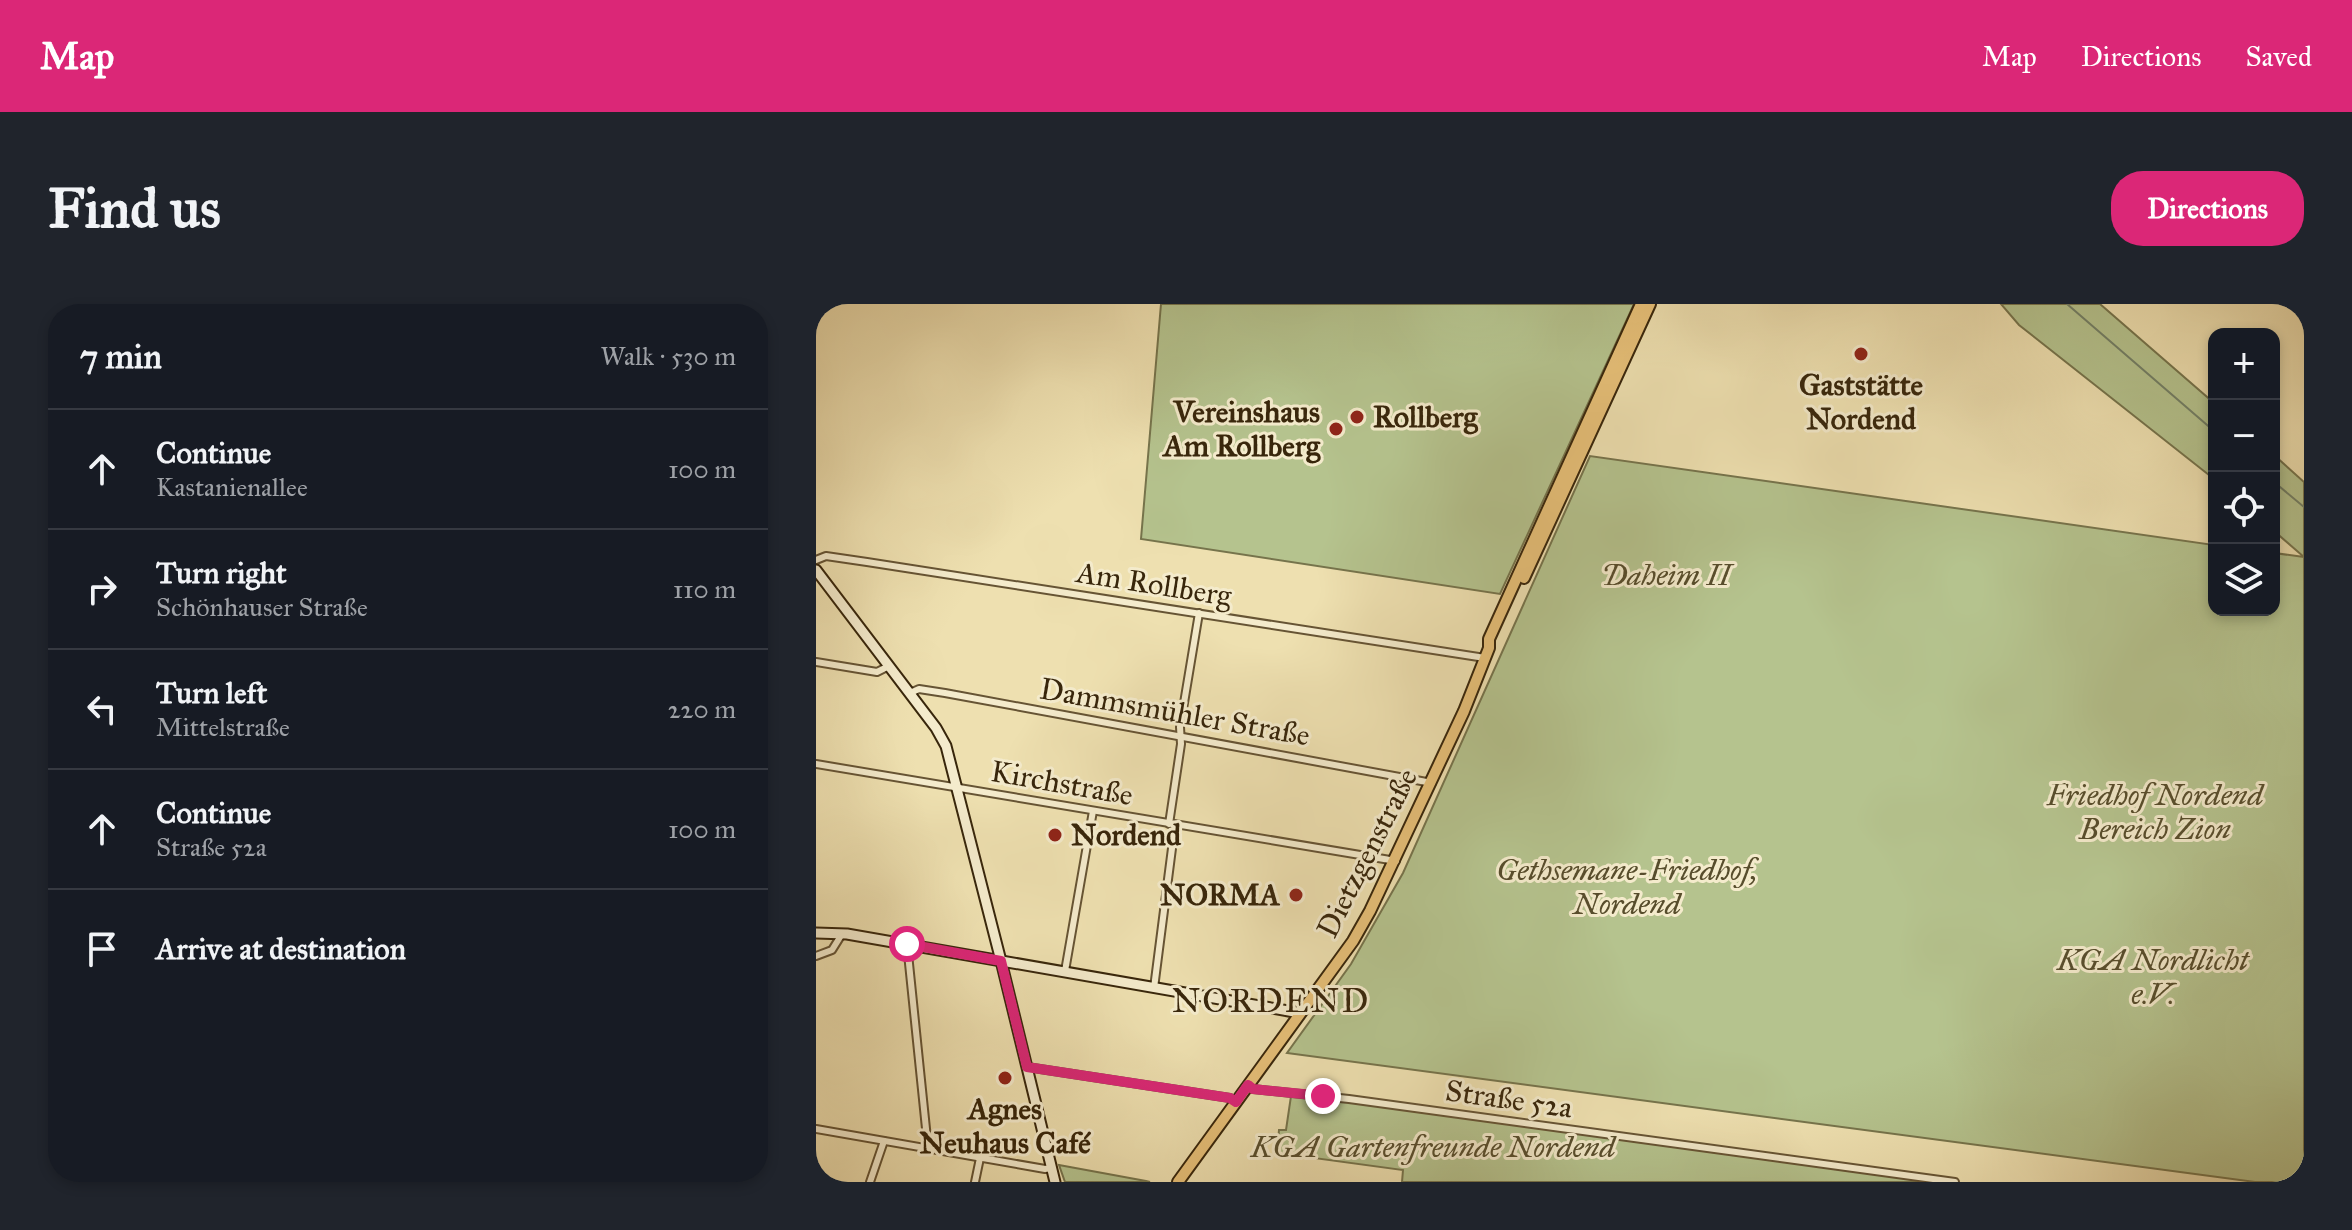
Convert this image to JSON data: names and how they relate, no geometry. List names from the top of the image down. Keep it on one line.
{"streets":{"main road":["Dietzgenstraße"],"street":["Am Rollberg","Dammsmühler Straße","Kirchstraße","Straße 52a"]},"crossings":[["Am Rollberg","Dietzgenstraße"],["Dammsmühler Straße","Dietzgenstraße"],["Kirchstraße","Dietzgenstraße"],["Dietzgenstraße","Straße 52a"]],"districts":["NORDEND"],"parks":["Daheim II","Friedhof Nordend Bereich Zion","Gethsemane-Friedhof, Nordend","KGA Nordlicht e.V.","KGA Gartenfreunde Nordend"],"places":["Gaststätte Nordend","Rollberg","Vereinshaus Am Rollberg","Nordend","NORMA","Agnes Neuhaus Café"],"page":{"header":"Map","nav":["Map","Directions","Saved"],"buttons":"Directions","title":"Find us","heading":["7 min","Walk · 530 m"],"map_buttons":["+","−"],"list":[["Continue","Kastanienallee","100 m"],["Turn right","Schönhauser Straße","110 m"],["Turn left","Mittelstraße","220 m"],["Continue","Straße 52a","100 m"],"Arrive at destination"]}}
